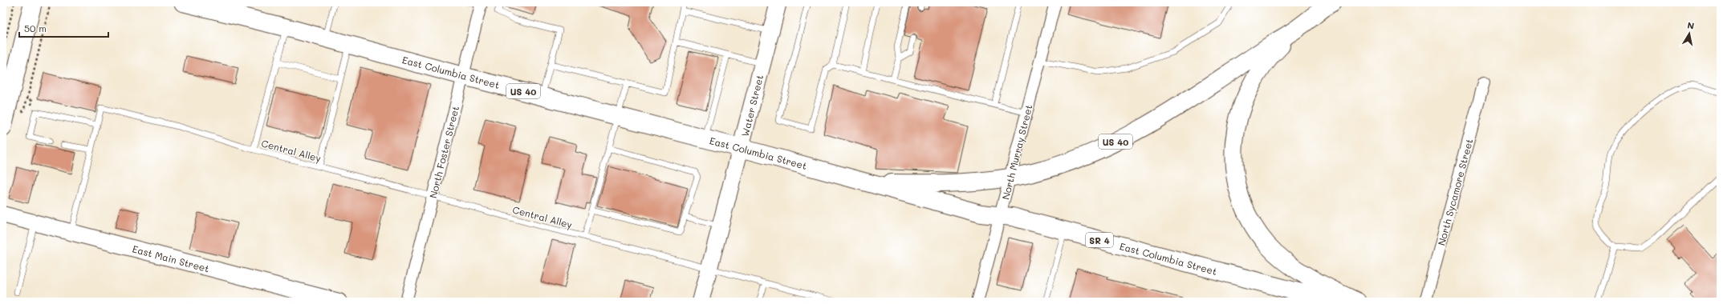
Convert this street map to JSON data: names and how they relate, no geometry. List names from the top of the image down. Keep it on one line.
{"streets":{"main road":["East Columbia Street","US 40","Water Street","SR 4","East Main Street"],"street":["North Foster Street","North Murray Street","North Sycamore Street"],"lane":["Central Alley"]},"crossings":[["East Columbia Street","US 40"],["East Columbia Street","Water Street"],["East Columbia Street","North Foster Street"],["East Columbia Street","North Murray Street"],["US 40","North Murray Street"],["Water Street","Central Alley"],["Central Alley","North Foster Street"]],"scale_bar":"50 m","north":"top"}
